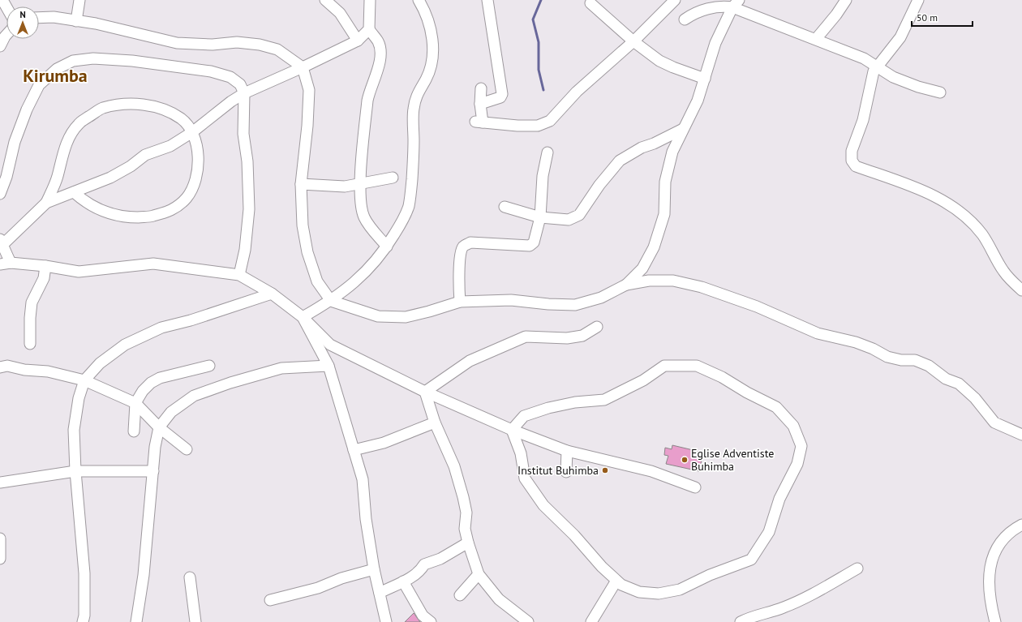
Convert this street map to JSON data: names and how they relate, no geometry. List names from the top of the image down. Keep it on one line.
{"districts":["Kirumba"],"places":["Eglise Adventiste Buhimba","Institut Buhimba"],"scale_bar":"50 m","north":"top"}
